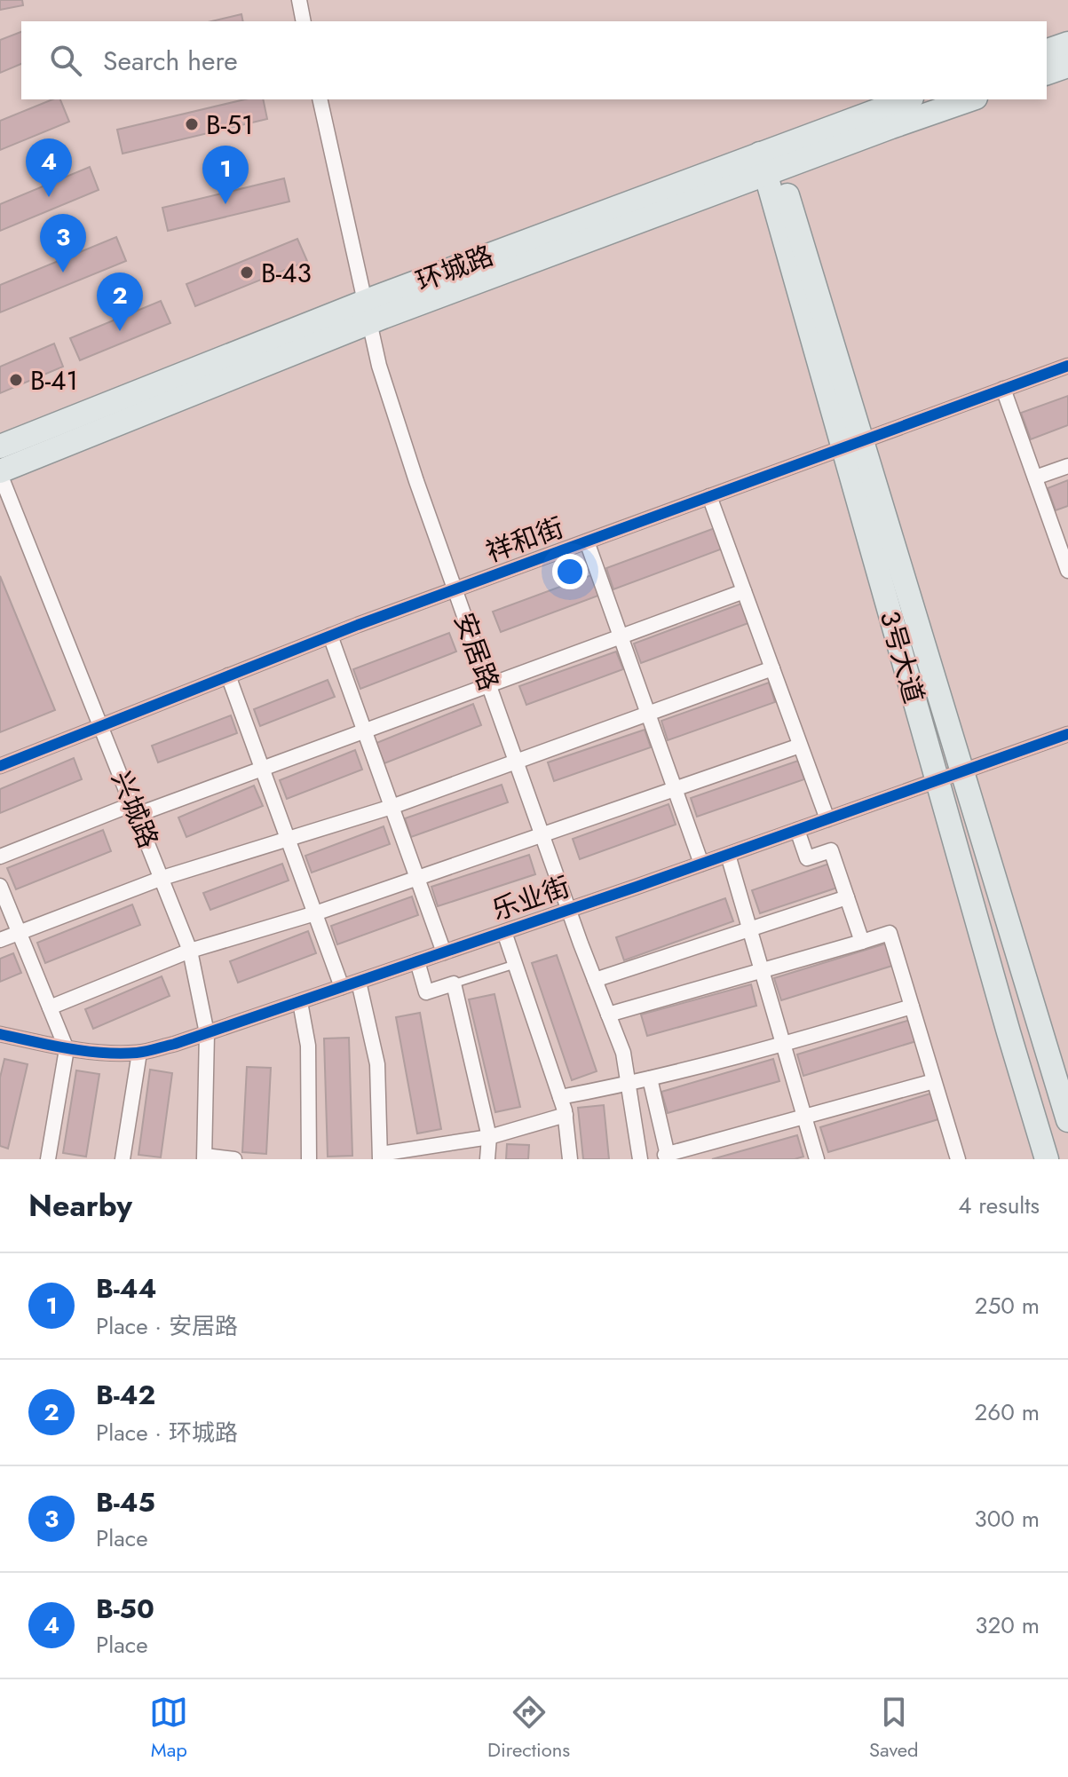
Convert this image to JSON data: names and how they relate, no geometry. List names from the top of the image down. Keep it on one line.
{"streets":{"main road":["3号大道"],"street":["祥和街","安居路","兴城路","乐业街"]},"crossings":[["祥和街","安居路"],["祥和街","3号大道"],["祥和街","兴城路"],["安居路","乐业街"],["3号大道","乐业街"],["兴城路","乐业街"]],"places":["B-51","B-43","B-41"],"page":{"search":"Search here","pins":["4","1","3","2"],"heading":["Nearby","4 results"],"list":[{"mark":"1","name":"B-44","note":"Place · 安居路","value":"250 m"},{"mark":"2","name":"B-42","note":"Place · 环城路","value":"260 m"},{"mark":"3","name":"B-45","note":"Place","value":"300 m"},{"mark":"4","name":"B-50","note":"Place","value":"320 m"}],"nav":["Map","Directions","Saved"]}}
